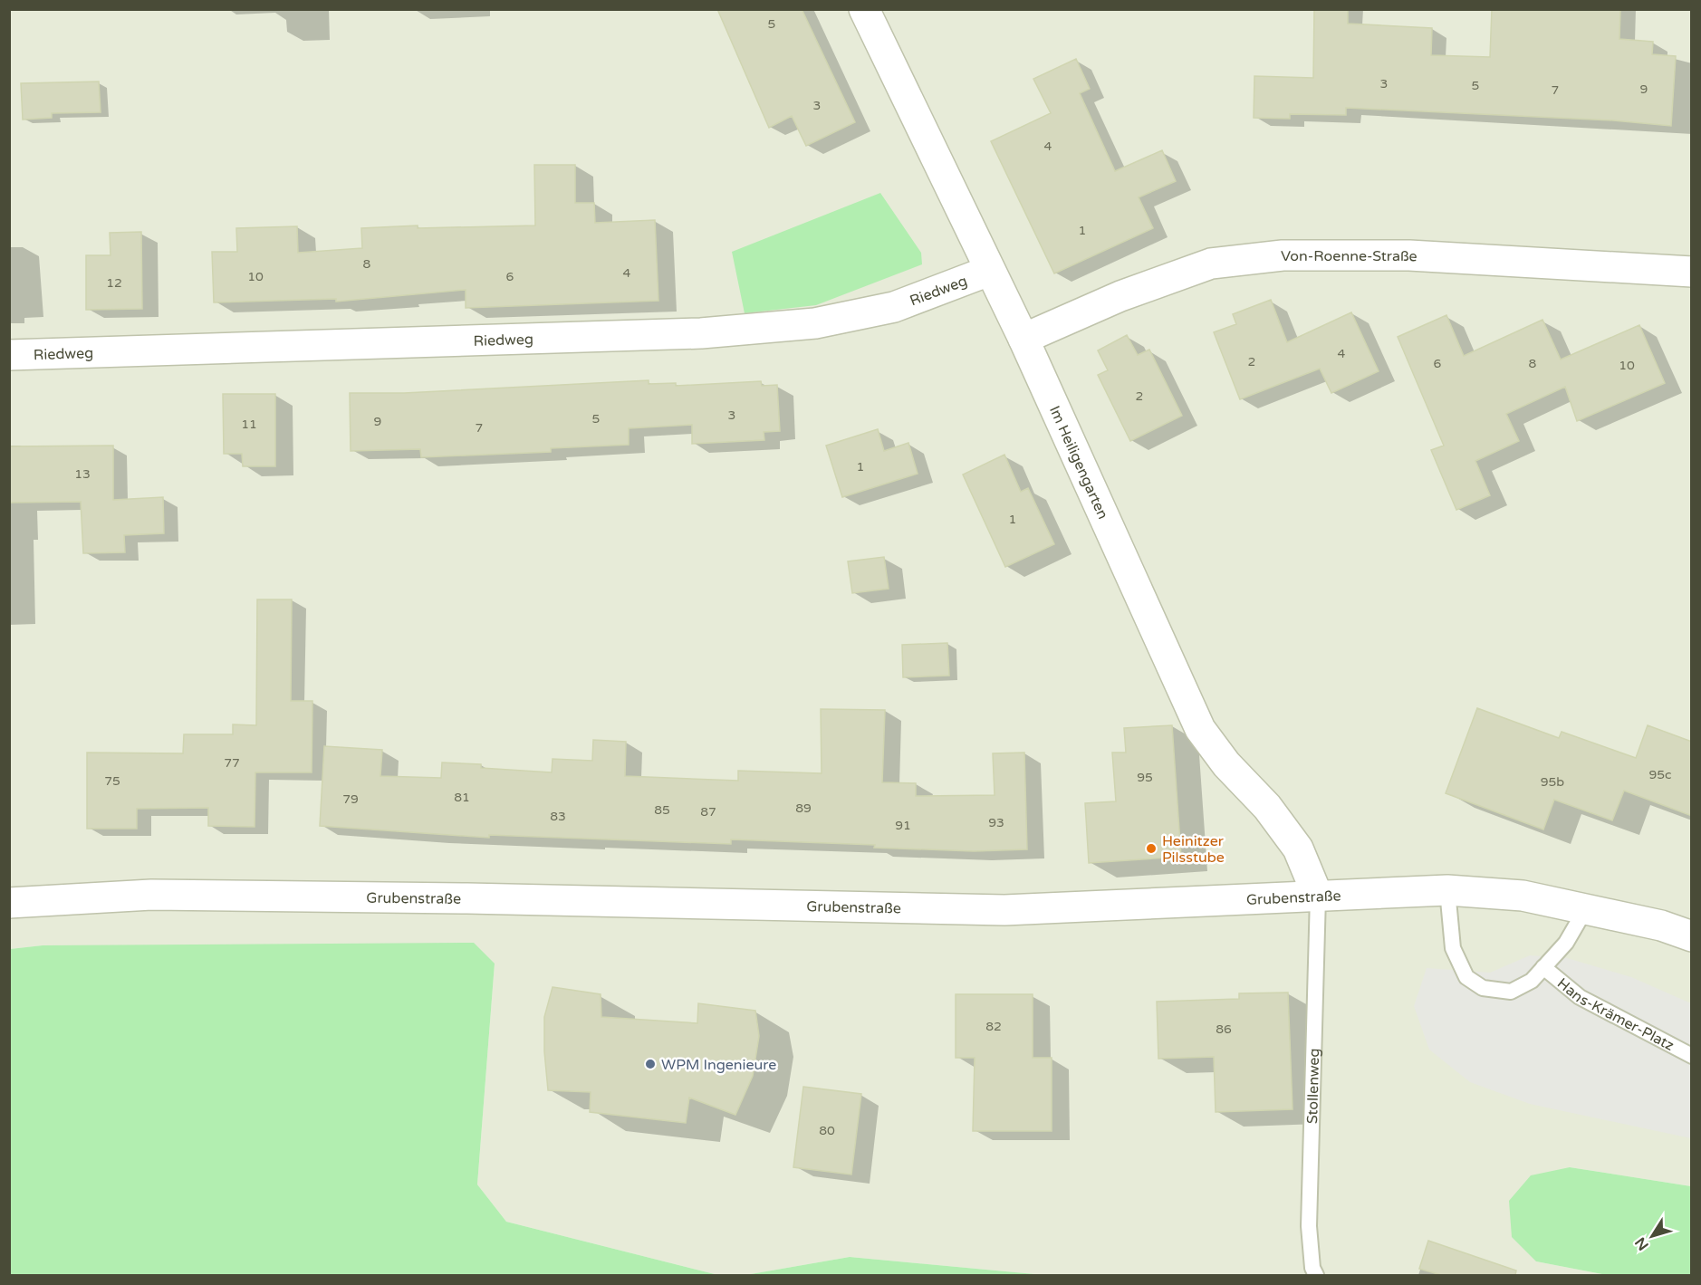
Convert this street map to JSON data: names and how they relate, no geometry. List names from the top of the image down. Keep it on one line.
{"streets":{"street":["Von-Roenne-Straße","Riedweg","Im Heiligengarten","Grubenstraße"],"lane":["Hans-Krämer-Platz","Stollenweg"]},"crossings":[["Von-Roenne-Straße","Im Heiligengarten"],["Riedweg","Im Heiligengarten"],["Im Heiligengarten","Grubenstraße"],["Im Heiligengarten","Stollenweg"],["Grubenstraße","Stollenweg"]],"places":["Heinitzer Pilsstube","WPM Ingenieure"],"house_numbers":["5","3","5","9","7","3","4","1","8","4","10","6","12","4","2","6","8","10","2","3","5","9","11","7","1","13","1","77","95c","95","75","95b","81","79","89","85","87","83","93","91","82","86","80"],"north":"bottom left"}
